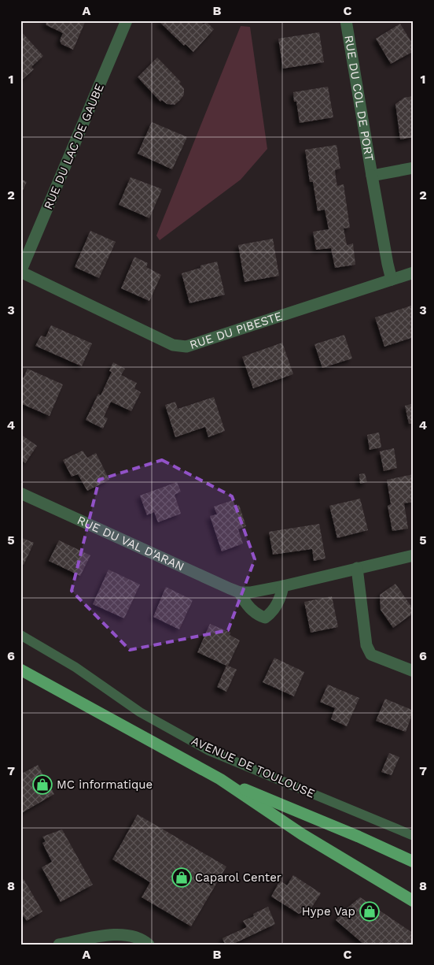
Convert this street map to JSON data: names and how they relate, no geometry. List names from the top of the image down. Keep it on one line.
{"streets":{"main road":["AVENUE DE TOULOUSE"],"street":["RUE DU COL DE PORT","RUE DU LAC DE GAUBE","RUE DU PIBESTE","RUE DU VAL D'ARAN"]},"crossings":[["RUE DU COL DE PORT","RUE DU PIBESTE"],["RUE DU LAC DE GAUBE","RUE DU PIBESTE"]],"places":{"shop":["MC informatique","Caparol Center","Hype Vap"]},"grid":{"columns":["A","B","C"],"rows":["1","2","3","4","5","6","7","8"]}}
